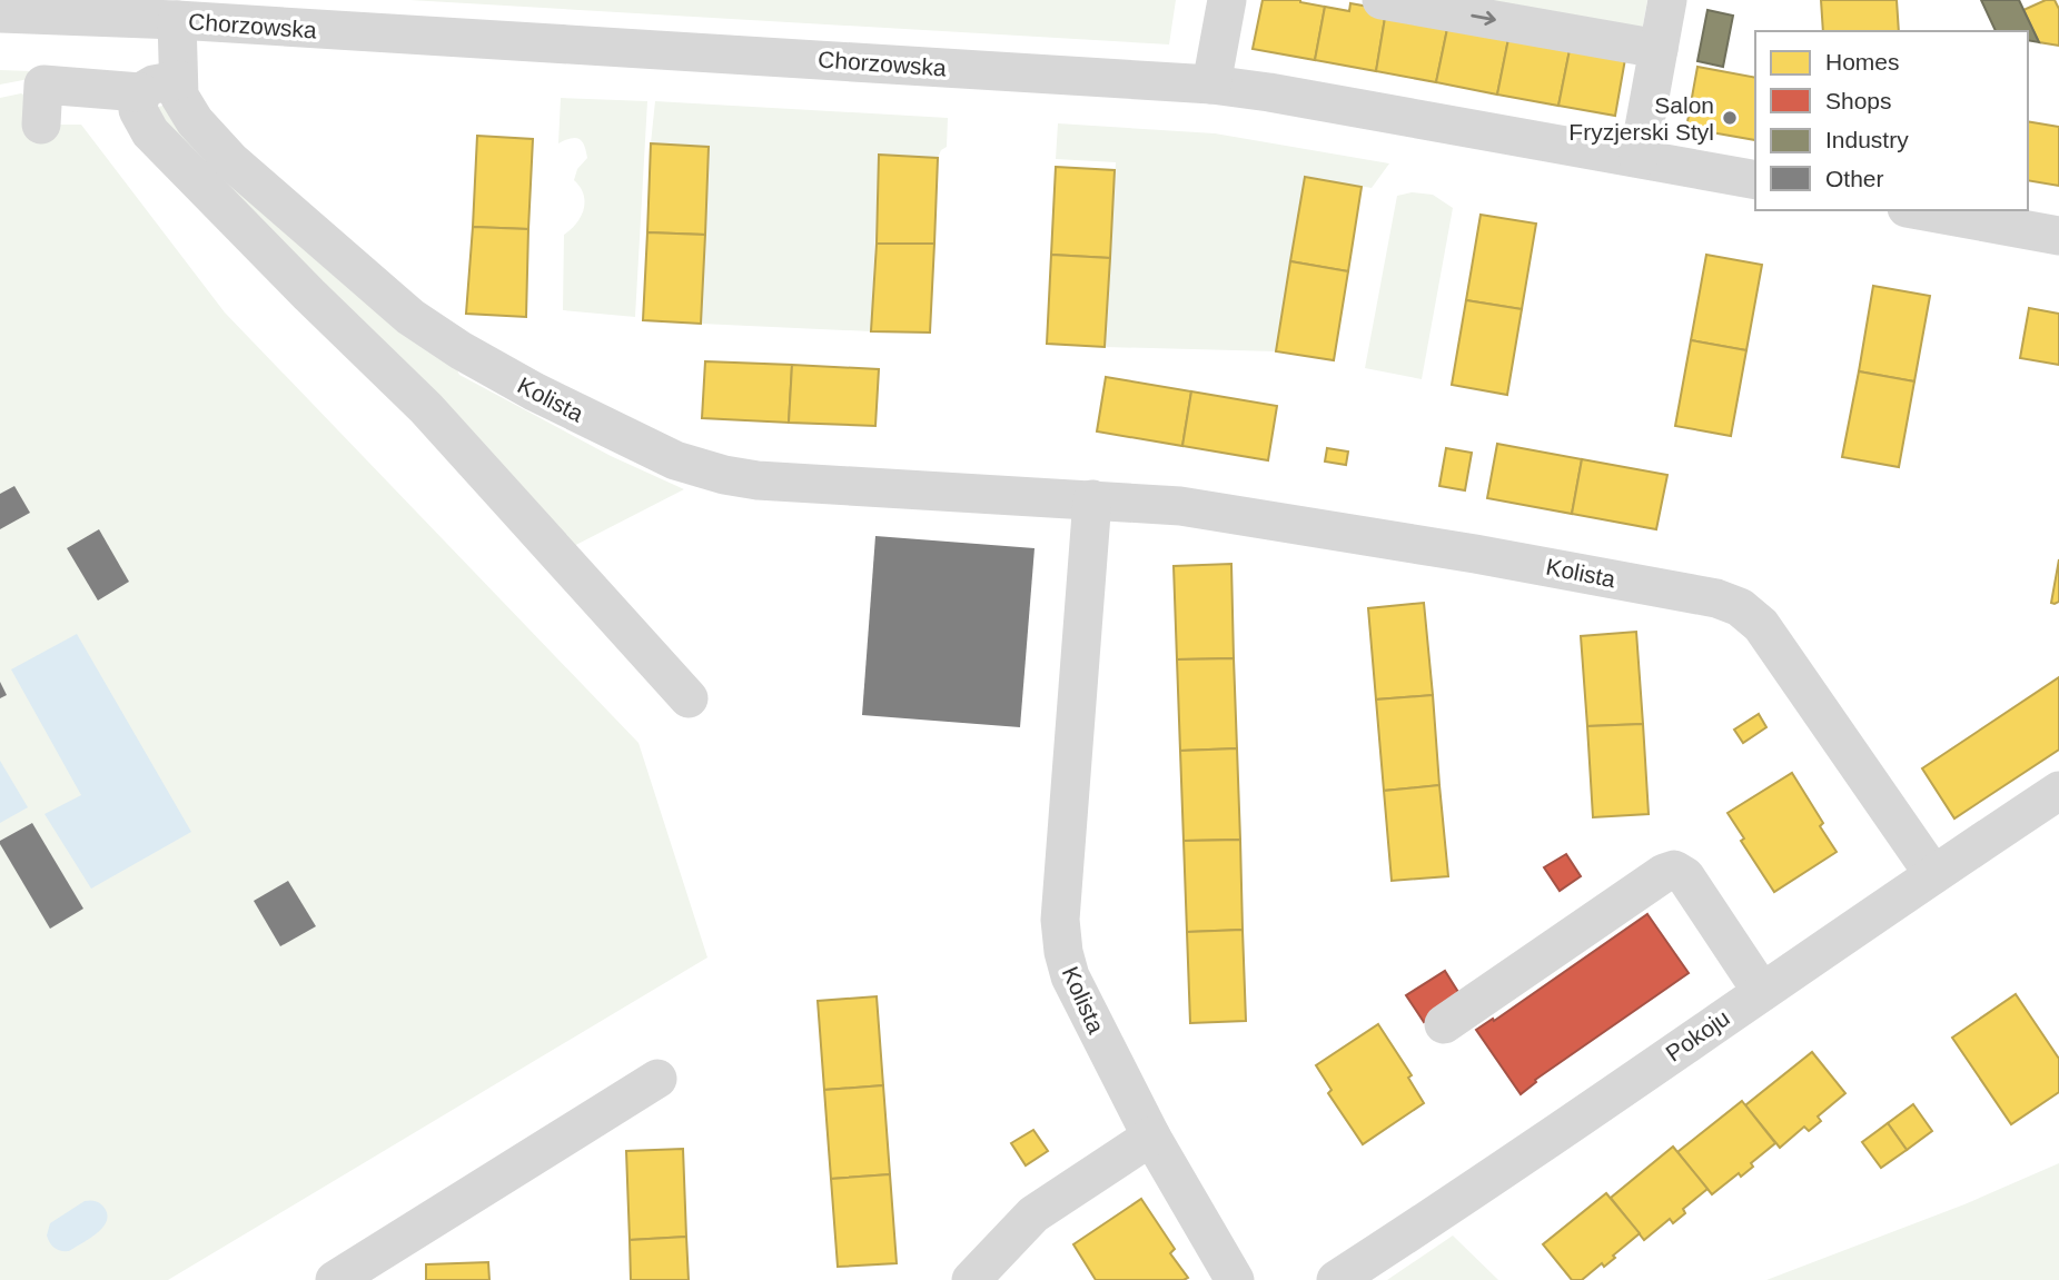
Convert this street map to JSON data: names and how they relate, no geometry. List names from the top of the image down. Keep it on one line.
{"streets":{"street":["Chorzowska","Kolista","Pokoju"]},"crossings":[["Chorzowska","Kolista"],["Kolista","Pokoju"]],"places":["Salon Fryzjerski Styl"],"legend":["Homes","Shops","Industry","Other"]}
